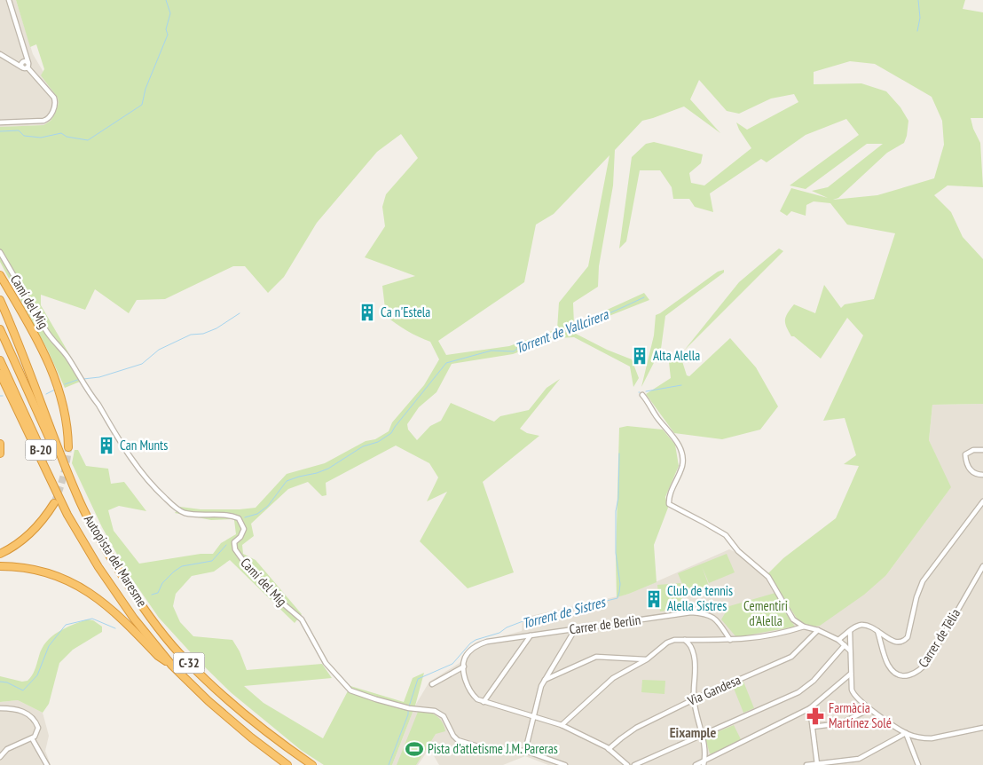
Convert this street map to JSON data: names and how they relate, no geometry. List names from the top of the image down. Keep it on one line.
{"streets":{"highway":["B-20","Autopista del Maresme","C-32"],"street":["Camí del Mig","Carrer de Berlin","Carrer de Tèlia","Via Gandesa"]},"crossings":[["B-20","Autopista del Maresme"]],"districts":["Eixample"],"water":["Torrent de Vallcirera","Torrent de Sistres"],"parks":["Cementiri d'Alella"],"places":{"building":["Ca n'Estela","Alta Alella","Can Munts","Club de tennis Alella Sistres"],"pharmacy":["Farmàcia Martínez Solé"],"sports":["Pista d'atletisme J.M. Pareras"]}}
